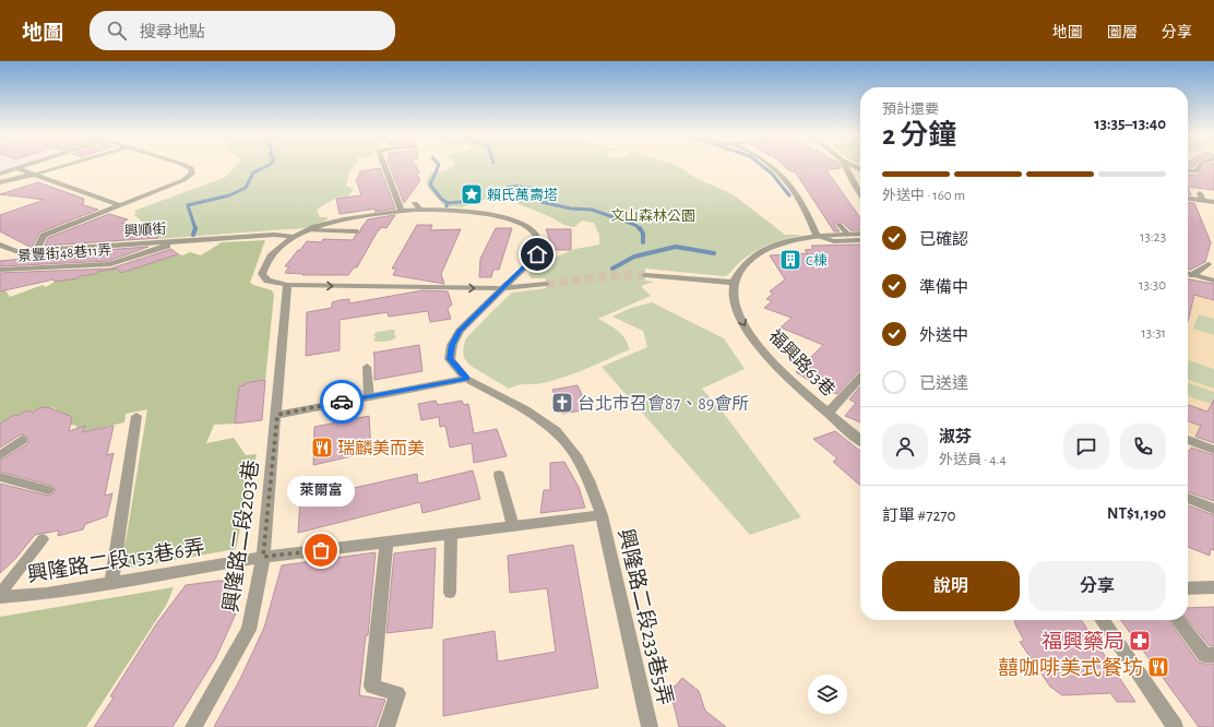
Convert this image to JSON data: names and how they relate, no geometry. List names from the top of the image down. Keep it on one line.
{"streets":{"street":["興順街","景豐街48巷11弄","福興路63巷","興隆路二段203巷","興隆路二段153巷6弄","興隆路二段233巷5弄"]},"crossings":[["興順街","景豐街48巷11弄"],["興隆路二段203巷","興隆路二段153巷6弄"],["興隆路二段153巷6弄","興隆路二段233巷5弄"]],"one_way":["福興路63巷"],"parks":["文山森林公園"],"places":{"place":["賴氏萬壽塔"],"building":["C棟"],"church":["台北市召會87、89會所"],"restaurant":["瑞麟美而美","囍咖啡美式餐坊"],"other":["萊爾富"],"pharmacy":["福興藥局"]},"page":{"header":"地圖","search":"搜尋地點","nav":["地圖","圖層","分享"],"heading":["2 分鐘","預計還要","13:35–13:40"],"panel":["淑芬","外送員 · 4.4","訂單 #7270","NT$1,190"],"bar":"外送中 · 160 m","list":[["已確認","13:23"],["準備中","13:30"],["外送中","13:31"],"已送達"],"bubble":"萊爾富","buttons":["說明","分享"]}}
